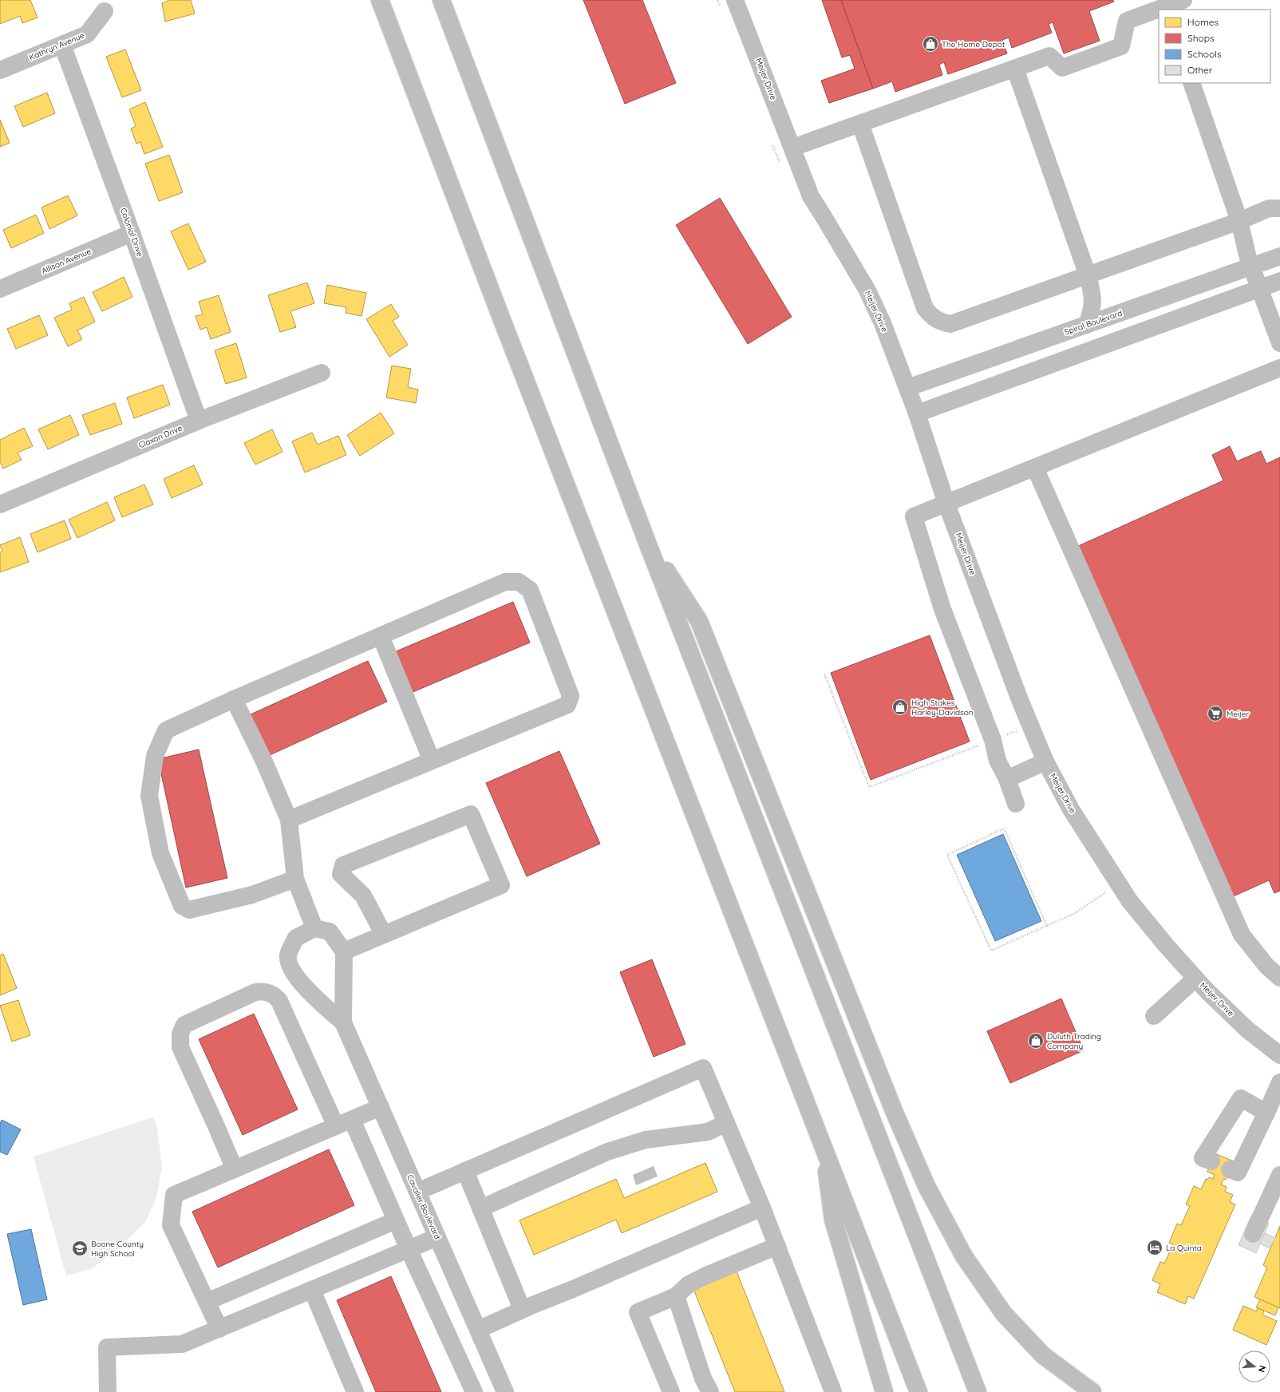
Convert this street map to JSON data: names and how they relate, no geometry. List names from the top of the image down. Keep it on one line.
{"streets":{"main road":["Kathryn Avenue","Meijer Drive","Colonial Drive","Allison Avenue","Spiral Boulevard","Claxon Drive","Cavalier Boulevard"]},"crossings":[["Kathryn Avenue","Colonial Drive"],["Meijer Drive","Spiral Boulevard"],["Colonial Drive","Allison Avenue"],["Colonial Drive","Claxon Drive"]],"places":{"shop":["The Home Depot","High Stakes Harley-Davidson","Duluth Trading Company"],"supermarket":["Meijer"],"hotel":["La Quinta"],"school or university":["Boone County High School"]},"legend":["Homes","Shops","Schools","Other"],"north":"right"}
